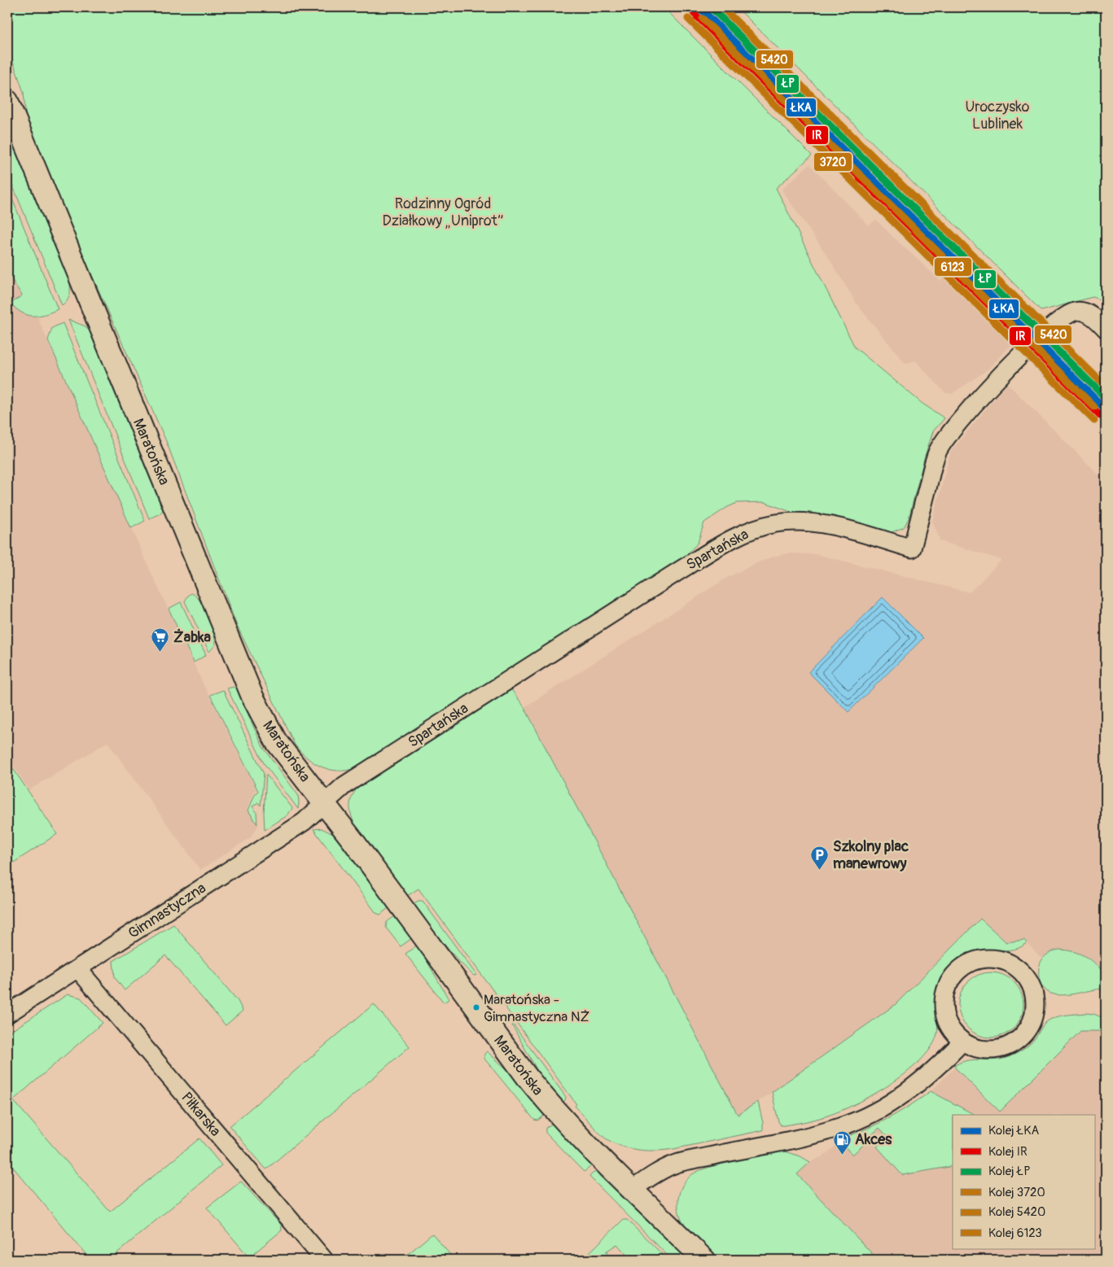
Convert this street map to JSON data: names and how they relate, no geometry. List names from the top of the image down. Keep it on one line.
{"streets":{"main road":["Maratońska"],"street":["Spartańska","Gimnastyczna","Piłkarska"]},"crossings":[["Maratońska","Gimnastyczna"],["Spartańska","Gimnastyczna"],["Gimnastyczna","Piłkarska"]],"parks":["Uroczysko Lublinek","Rodzinny Ogród Działkowy „Uniprot”"],"places":{"supermarket":["Żabka"],"parking":["Szkolny plac manewrowy"],"other":["Maratońska - Gimnastyczna NŻ"],"fuel station":["Akces"]},"lines":["rail line ŁKA","rail line ŁP","rail line 5420","rail line IR","rail line 3720","rail line 6123"],"legend":["Kolej ŁKA","Kolej IR","Kolej ŁP","Kolej 3720","Kolej 5420","Kolej 6123"]}
